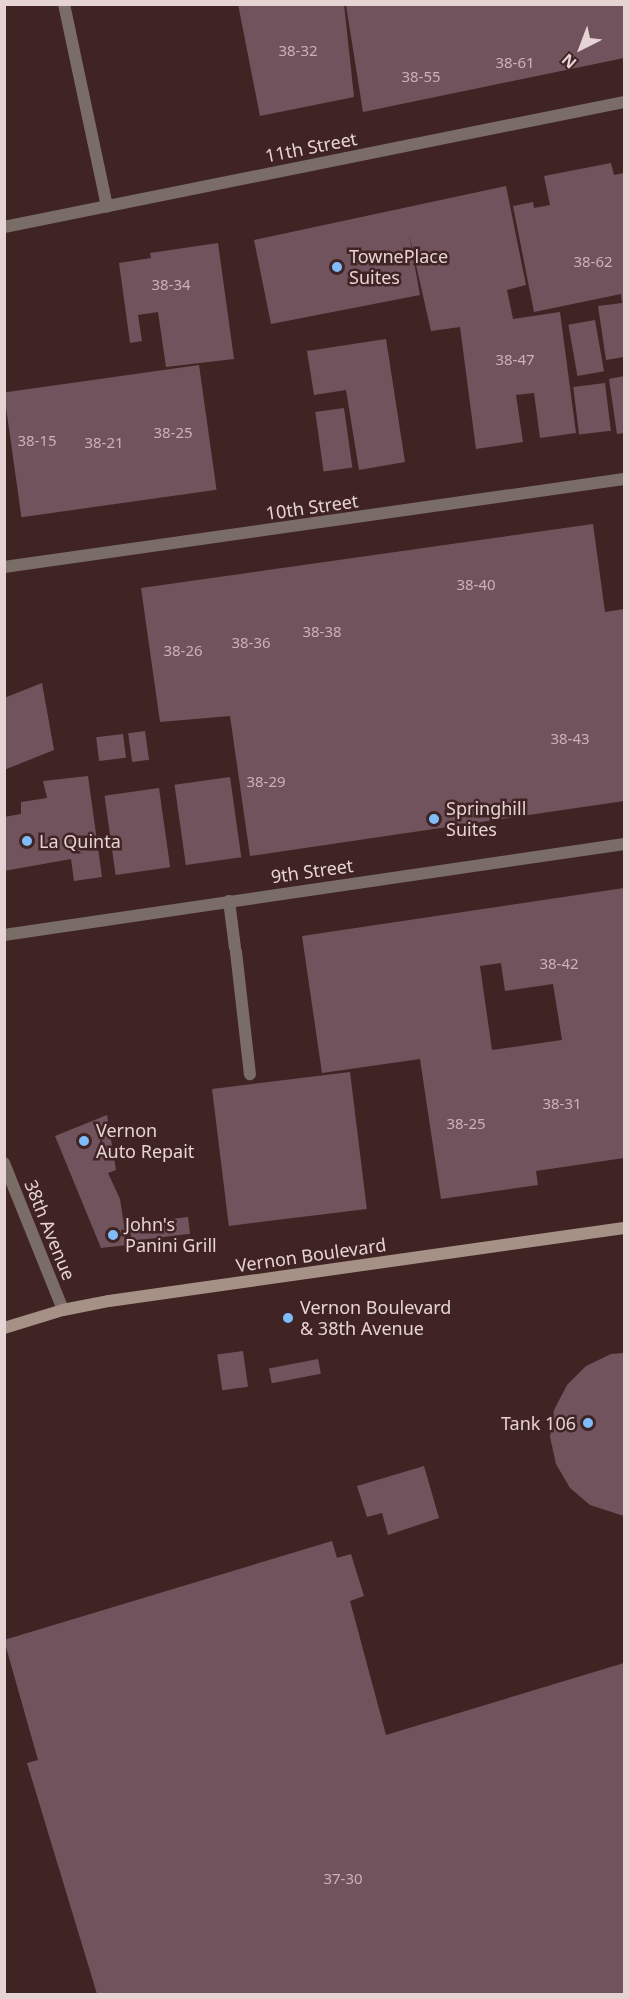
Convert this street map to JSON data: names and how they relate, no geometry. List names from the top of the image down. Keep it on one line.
{"streets":{"main road":["Vernon Boulevard"],"street":["11th Street","10th Street","9th Street","38th Avenue"]},"crossings":[["38th Avenue","Vernon Boulevard"]],"places":["TownePlace Suites","Springhill Suites","La Quinta","Vernon Auto Repait","John's Panini Grill","Vernon Boulevard & 38th Avenue","Tank 106"],"house_numbers":["38-32","38-61","38-55","38-62","38-34","38-47","38-25","38-15","38-21","38-40","38-38","38-36","38-26","38-43","38-29","38-42","38-31","38-25","37-30"],"north":"bottom left"}
